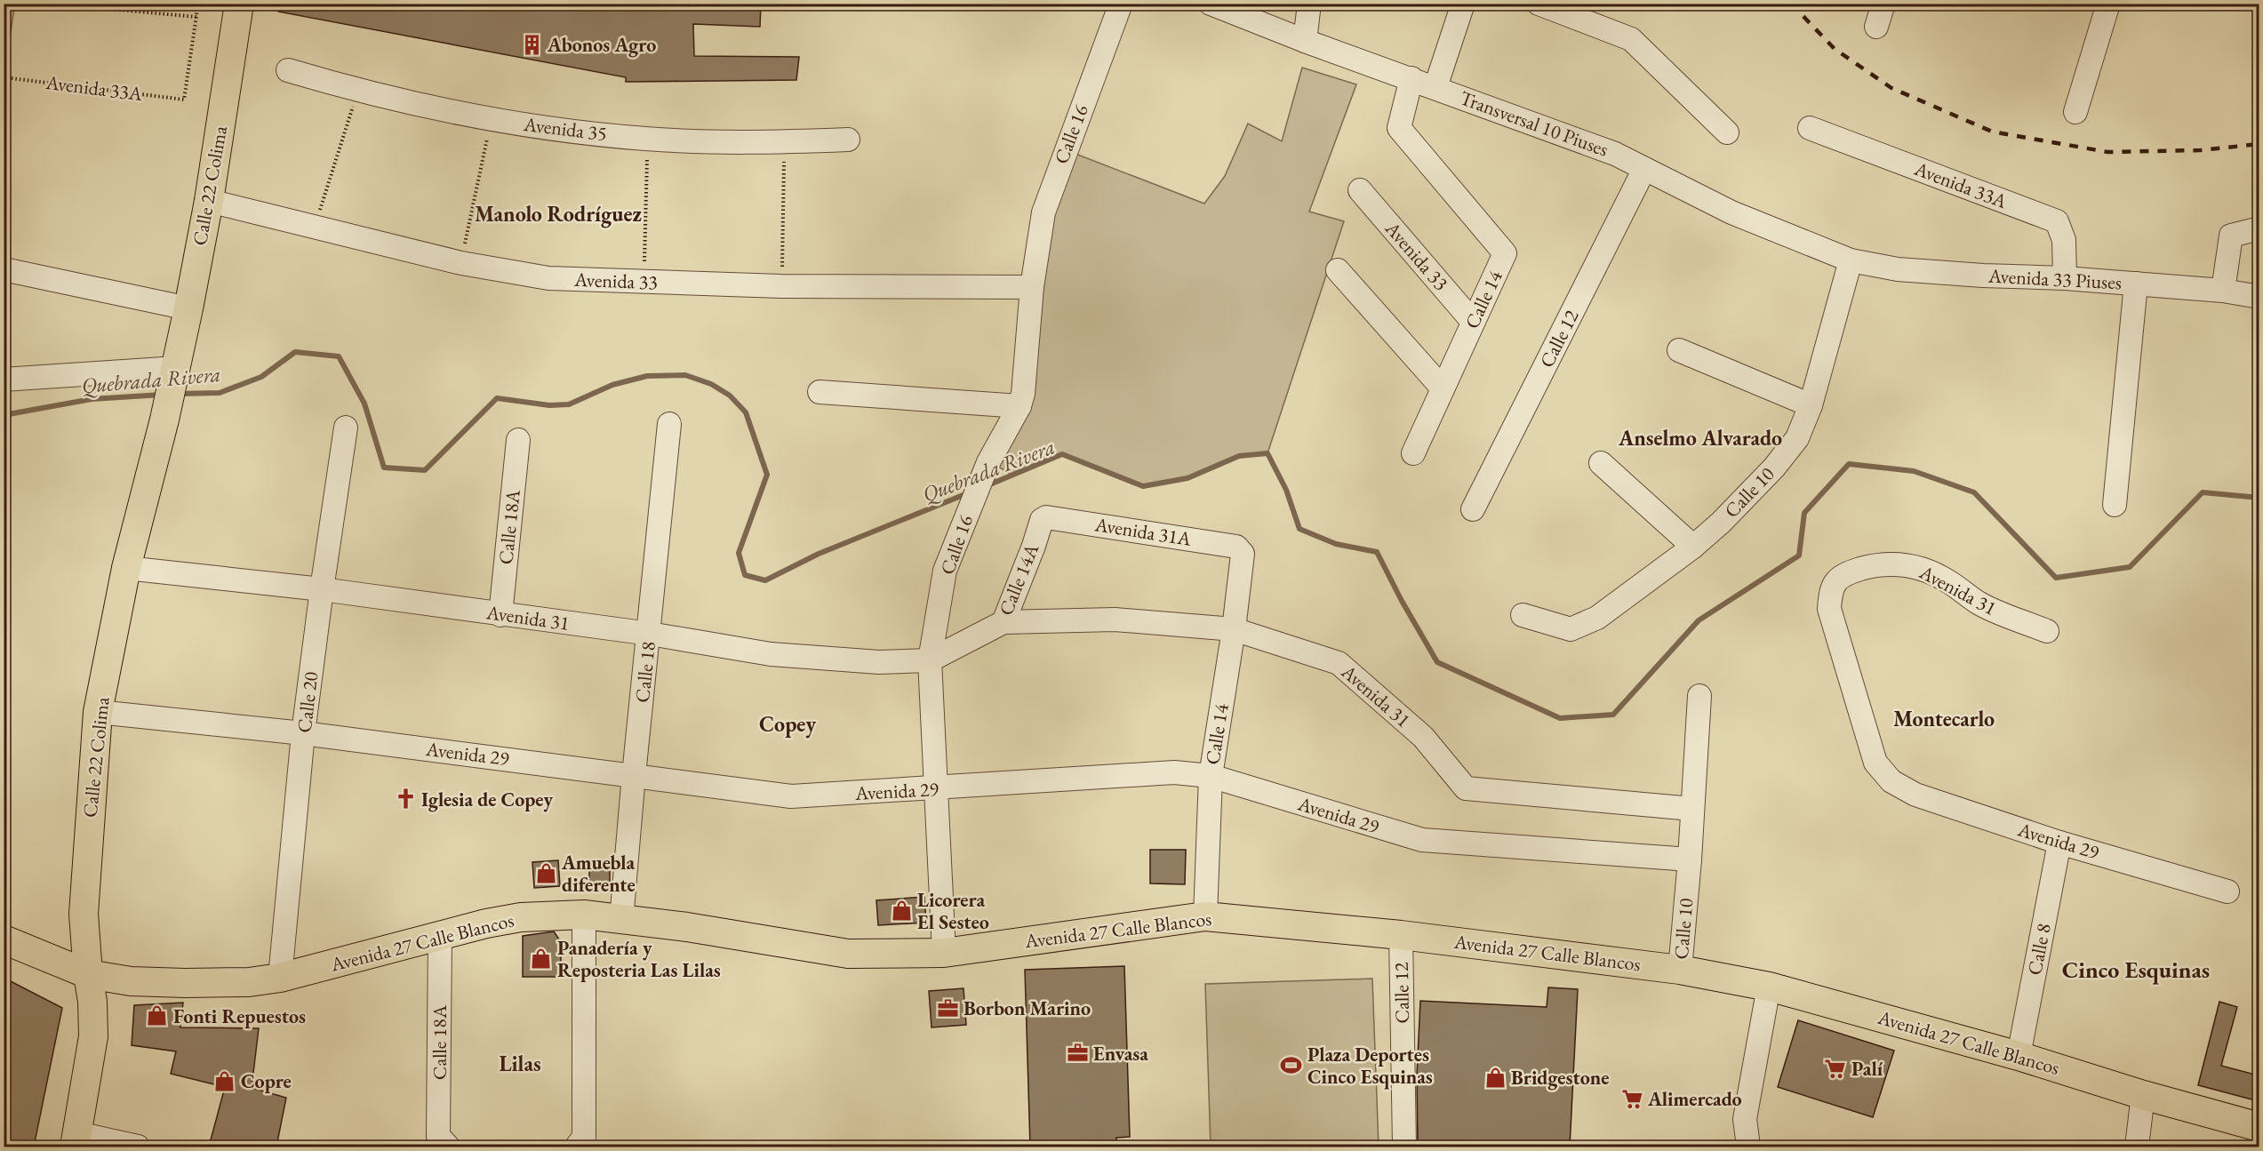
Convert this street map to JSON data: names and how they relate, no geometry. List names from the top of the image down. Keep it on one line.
{"streets":{"main road":["Calle 22 Colima","Avenida 27 Calle Blancos"],"street":["Avenida 33A","Transversal 10 Piuses","Avenida 35","Calle 16","Avenida 33","Avenida 33 Piuses","Calle 14","Calle 12","Calle 10","Calle 18A","Avenida 31A","Calle 14A","Avenida 31","Calle 18","Calle 20","Avenida 29","Calle 8"]},"crossings":[["Avenida 33A","Avenida 33 Piuses"],["Transversal 10 Piuses","Avenida 33 Piuses"],["Transversal 10 Piuses","Calle 14"],["Transversal 10 Piuses","Calle 12"],["Transversal 10 Piuses","Calle 10"],["Calle 16","Avenida 33"],["Calle 16","Calle 14A"],["Calle 16","Avenida 31"],["Calle 16","Avenida 29"],["Calle 16","Avenida 27 Calle Blancos"],["Calle 22 Colima","Avenida 33"],["Calle 22 Colima","Avenida 31"],["Calle 22 Colima","Avenida 29"],["Calle 22 Colima","Avenida 27 Calle Blancos"],["Avenida 33","Calle 14"],["Avenida 33 Piuses","Calle 10"],["Calle 14","Avenida 31A"],["Calle 14","Avenida 31"],["Calle 14","Avenida 29"],["Calle 14","Avenida 27 Calle Blancos"],["Calle 12","Avenida 27 Calle Blancos"],["Calle 10","Avenida 31"],["Calle 10","Avenida 29"],["Calle 10","Avenida 27 Calle Blancos"],["Calle 18A","Avenida 31"],["Calle 18A","Avenida 27 Calle Blancos"],["Avenida 31A","Calle 14A"],["Calle 14A","Avenida 31"],["Avenida 31","Calle 18"],["Avenida 31","Calle 20"],["Avenida 31","Avenida 29"],["Calle 18","Avenida 29"],["Calle 18","Avenida 27 Calle Blancos"],["Calle 20","Avenida 29"],["Calle 20","Avenida 27 Calle Blancos"],["Avenida 29","Calle 8"],["Avenida 27 Calle Blancos","Calle 8"]],"districts":["Manolo Rodríguez","Anselmo Alvarado","Montecarlo","Copey","Cinco Esquinas","Lilas"],"water":["Quebrada Rivera"],"places":{"building":["Abonos Agro"],"church":["Iglesia de Copey"],"shop":["Amuebla diferente","Licorera El Sesteo","Panadería y Reposteria Las Lilas","Fonti Repuestos","Bridgestone","Copre"],"office":["Borbon Marino","Envasa"],"sports":["Plaza Deportes Cinco Esquinas"],"supermarket":["Palí","Alimercado"]}}
